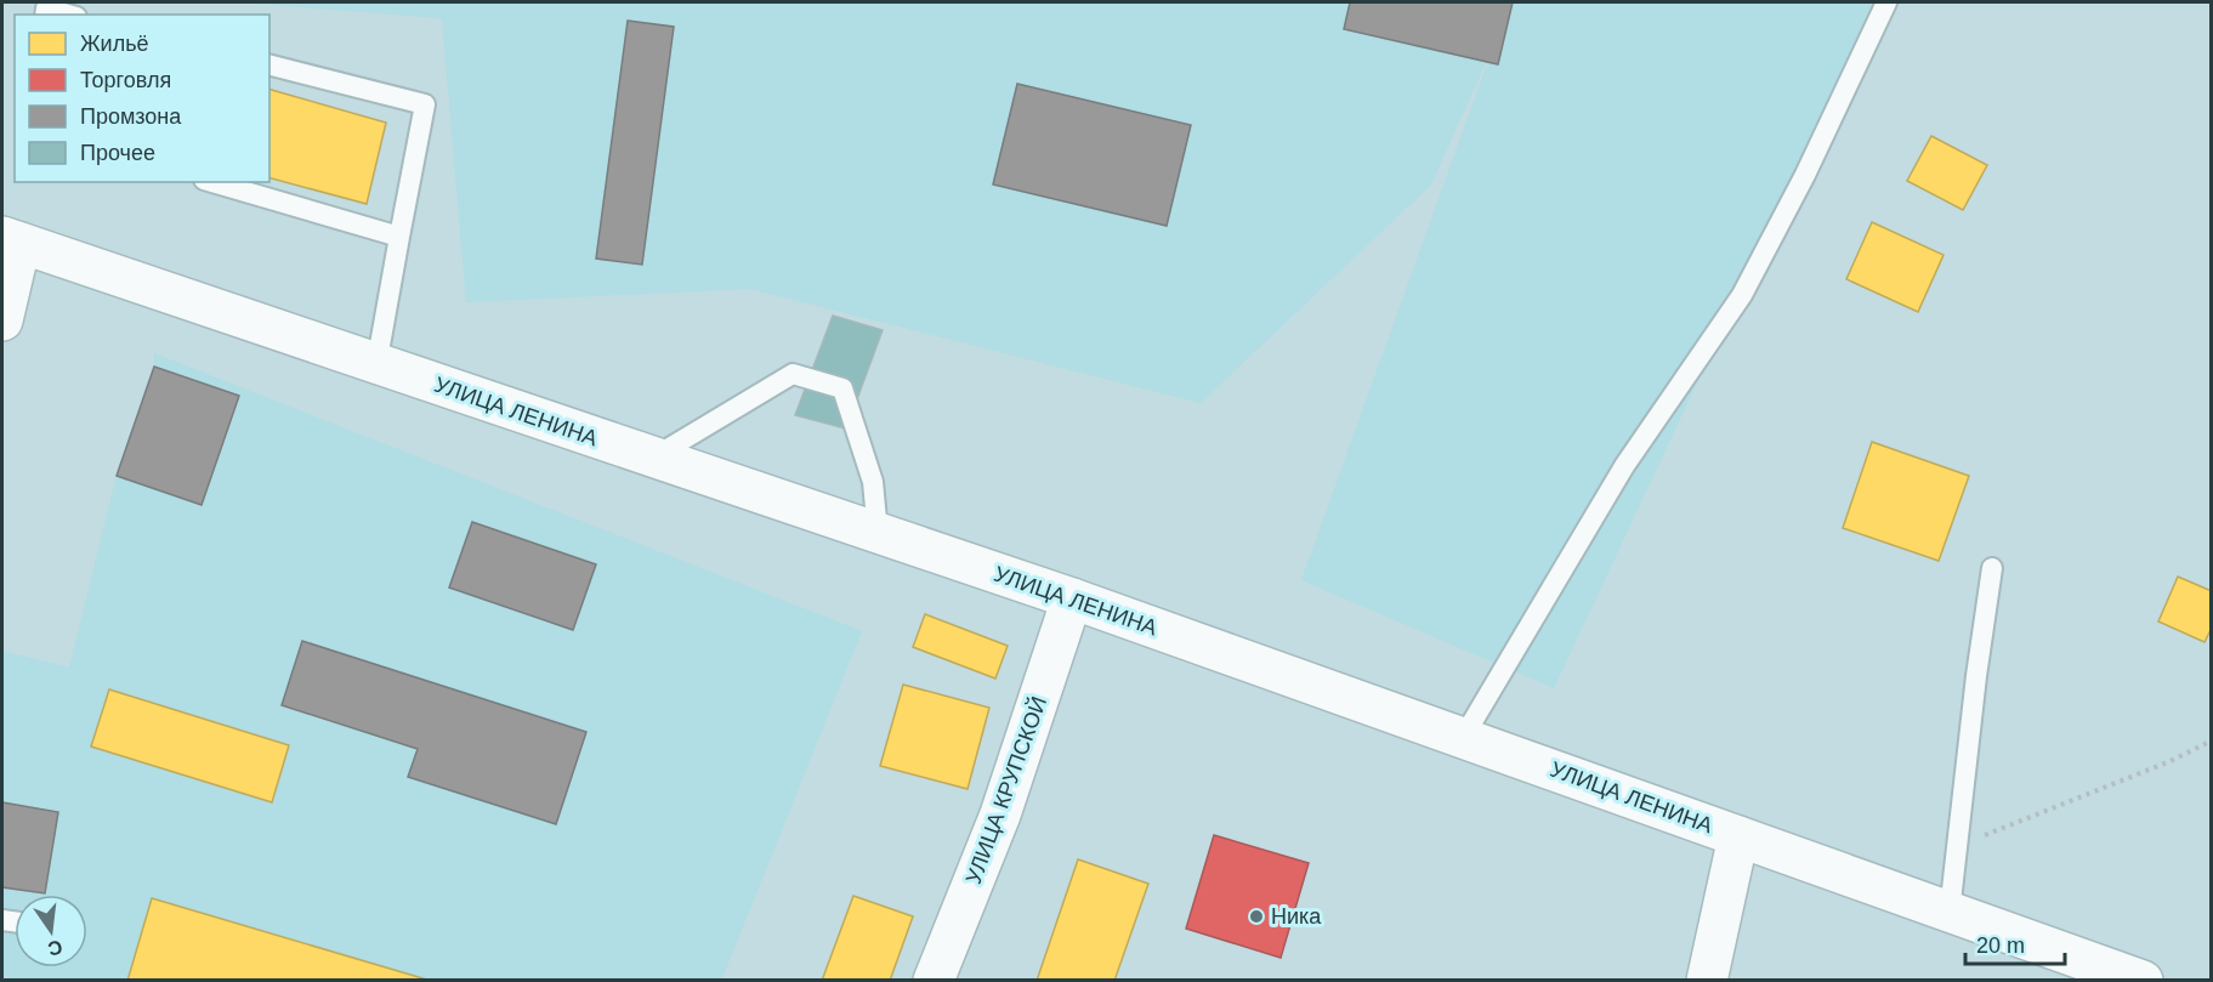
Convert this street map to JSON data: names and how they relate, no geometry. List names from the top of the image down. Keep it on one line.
{"streets":{"main road":["УЛИЦА ЛЕНИНА","УЛИЦА КРУПСКОЙ"]},"crossings":[["УЛИЦА ЛЕНИНА","УЛИЦА КРУПСКОЙ"]],"places":["Ника"],"legend":["Жильё","Торговля","Промзона","Прочее"],"scale_bar":"20 m","north":"bottom"}
